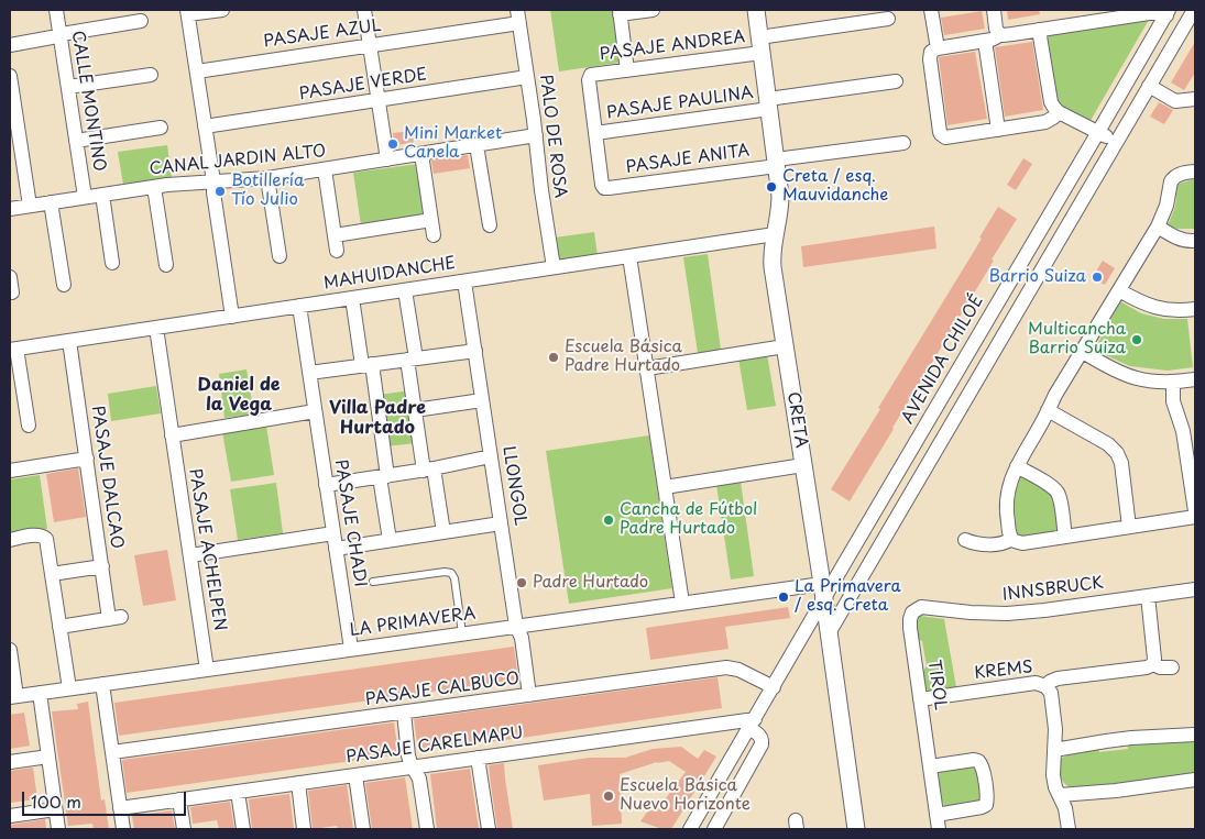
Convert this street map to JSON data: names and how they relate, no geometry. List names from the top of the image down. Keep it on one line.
{"streets":{"street":["PASAJE AZUL","PASAJE ANDREA","PASAJE VERDE","CALLE MONTINO","PASAJE PAULINA","PALO DE ROSA","PASAJE ANITA","CANAL JARDIN ALTO","MAHUIDANCHE","AVENIDA CHILOÉ","CRETA","PASAJE DALCAO","LLONGOL","PASAJE CHADI","PASAJE ACHELPEN","INNSBRUCK","LA PRIMAVERA","KREMS","TIROL","PASAJE CALBUCO","PASAJE CARELMAPU"]},"crossings":[["PASAJE AZUL","PALO DE ROSA"],["PASAJE ANDREA","PASAJE PAULINA"],["PASAJE ANDREA","PASAJE ANITA"],["PASAJE ANDREA","CRETA"],["PASAJE VERDE","PALO DE ROSA"],["CALLE MONTINO","CANAL JARDIN ALTO"],["PASAJE PAULINA","PASAJE ANITA"],["PASAJE PAULINA","CRETA"],["PALO DE ROSA","CANAL JARDIN ALTO"],["PALO DE ROSA","MAHUIDANCHE"],["PASAJE ANITA","CRETA"],["MAHUIDANCHE","CRETA"],["MAHUIDANCHE","PASAJE DALCAO"],["MAHUIDANCHE","LLONGOL"],["MAHUIDANCHE","PASAJE CHADI"],["MAHUIDANCHE","PASAJE ACHELPEN"],["AVENIDA CHILOÉ","CRETA"],["AVENIDA CHILOÉ","LA PRIMAVERA"],["AVENIDA CHILOÉ","PASAJE CALBUCO"],["AVENIDA CHILOÉ","PASAJE CARELMAPU"],["CRETA","LA PRIMAVERA"],["LLONGOL","LA PRIMAVERA"],["LLONGOL","PASAJE CALBUCO"],["PASAJE CHADI","LA PRIMAVERA"],["PASAJE ACHELPEN","LA PRIMAVERA"],["INNSBRUCK","TIROL"],["KREMS","TIROL"]],"districts":["Daniel de la Vega","Villa Padre Hurtado"],"places":["Mini Market Canela","Creta / esq. Mauvidanche","Botillería Tío Julio","Barrio Suiza","Multicancha Barrio Suiza","Escuela Básica Padre Hurtado","Cancha de Fútbol Padre Hurtado","Padre Hurtado","La Primavera / esq. Creta","Escuela Básica Nuevo Horizonte"],"scale_bar":"100 m"}
